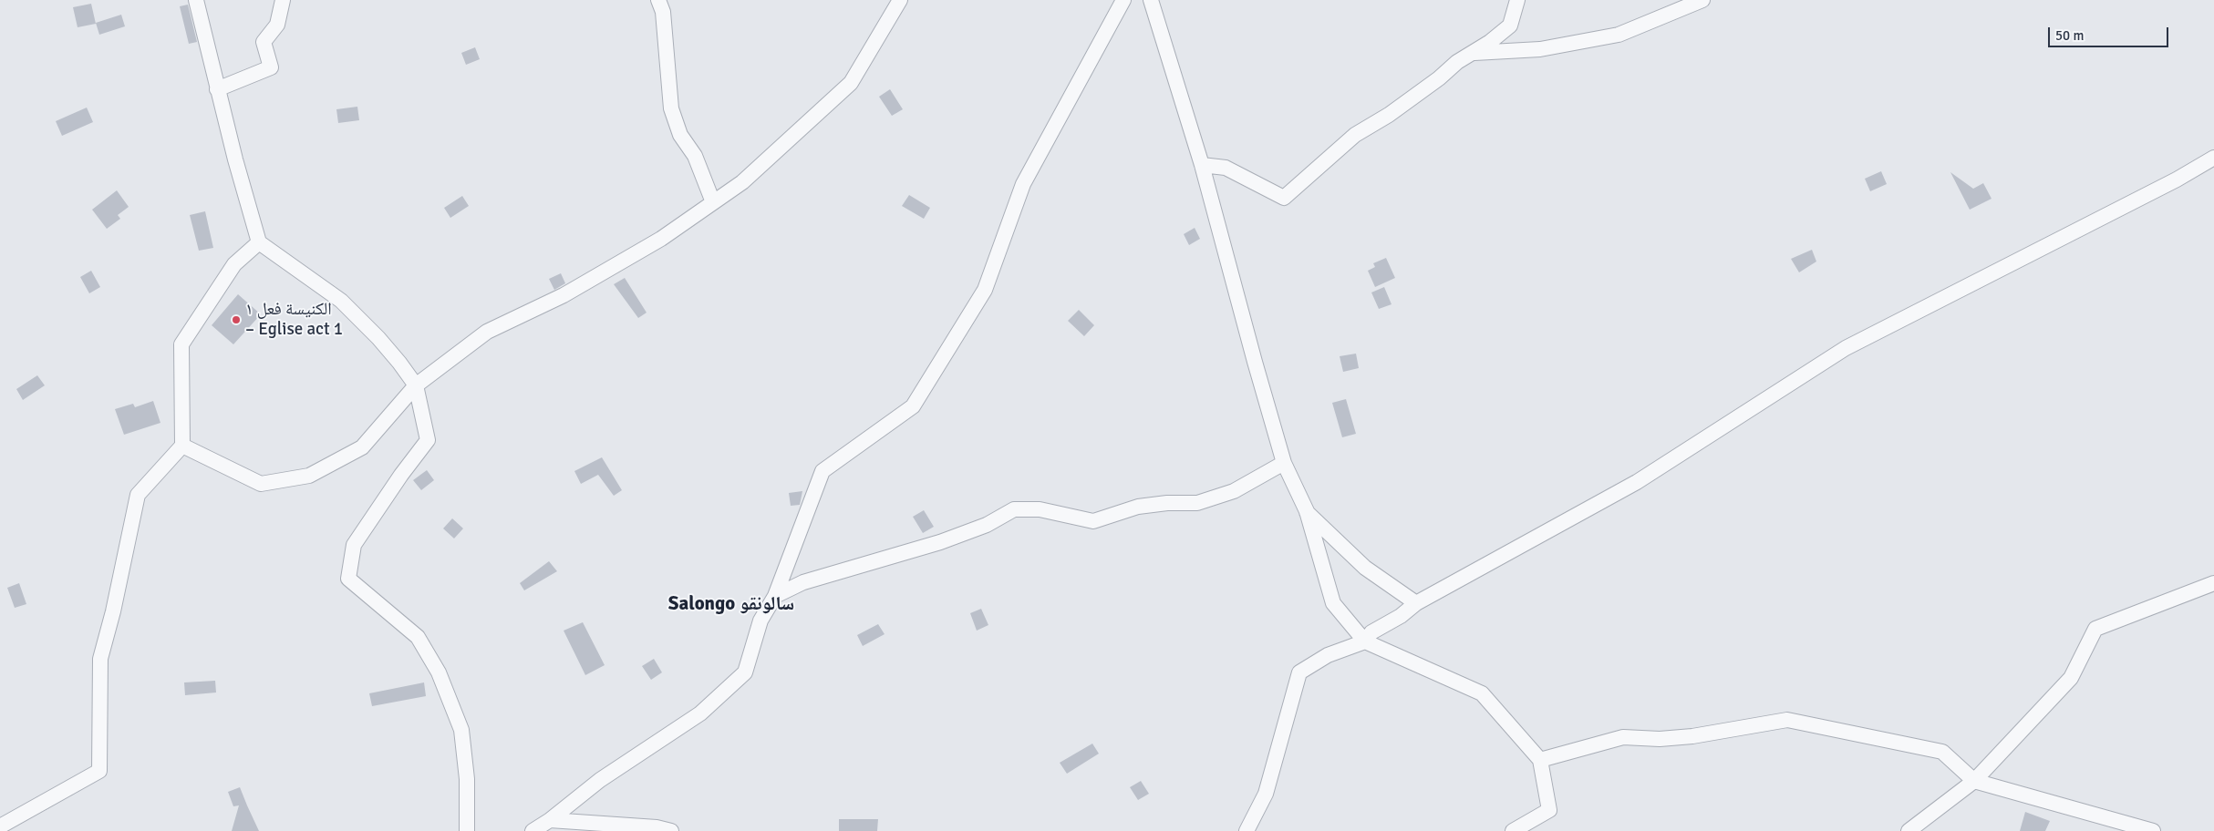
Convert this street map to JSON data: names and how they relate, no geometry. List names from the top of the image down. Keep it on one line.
{"districts":["Salongo سالونقو"],"places":["الكنيسة فعل ۱ – Eglise act 1"],"scale_bar":"50 m"}
